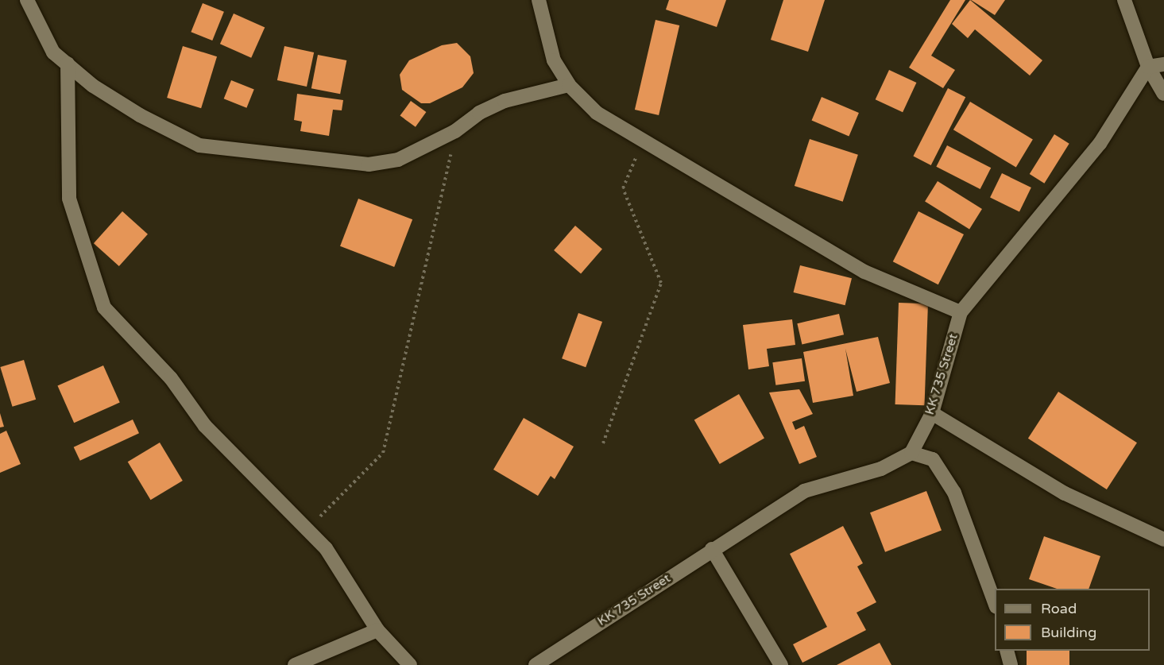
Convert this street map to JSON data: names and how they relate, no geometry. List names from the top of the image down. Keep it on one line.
{"streets":{"street":["KK 735 Street"]},"legend":["Road","Building"]}
